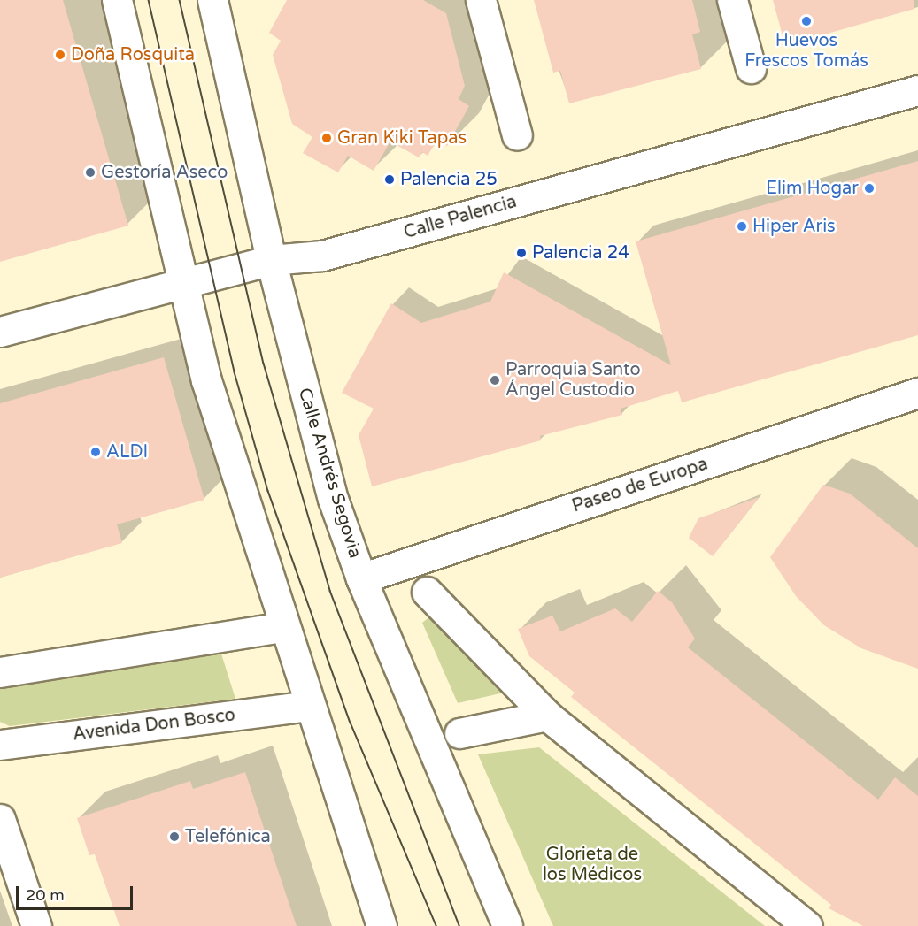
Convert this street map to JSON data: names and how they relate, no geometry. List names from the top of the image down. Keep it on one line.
{"streets":{"main road":["Calle Palencia","Calle Andrés Segovia","Paseo de Europa","Avenida Don Bosco"]},"crossings":[["Calle Palencia","Calle Andrés Segovia"],["Calle Andrés Segovia","Paseo de Europa"]],"parks":["Glorieta de los Médicos"],"places":["Huevos Frescos Tomás","Doña Rosquita","Gran Kiki Tapas","Gestoría Aseco","Palencia 25","Elim Hogar","Hiper Aris","Palencia 24","Parroquia Santo Ángel Custodio","ALDI","Telefónica"],"scale_bar":"20 m"}
